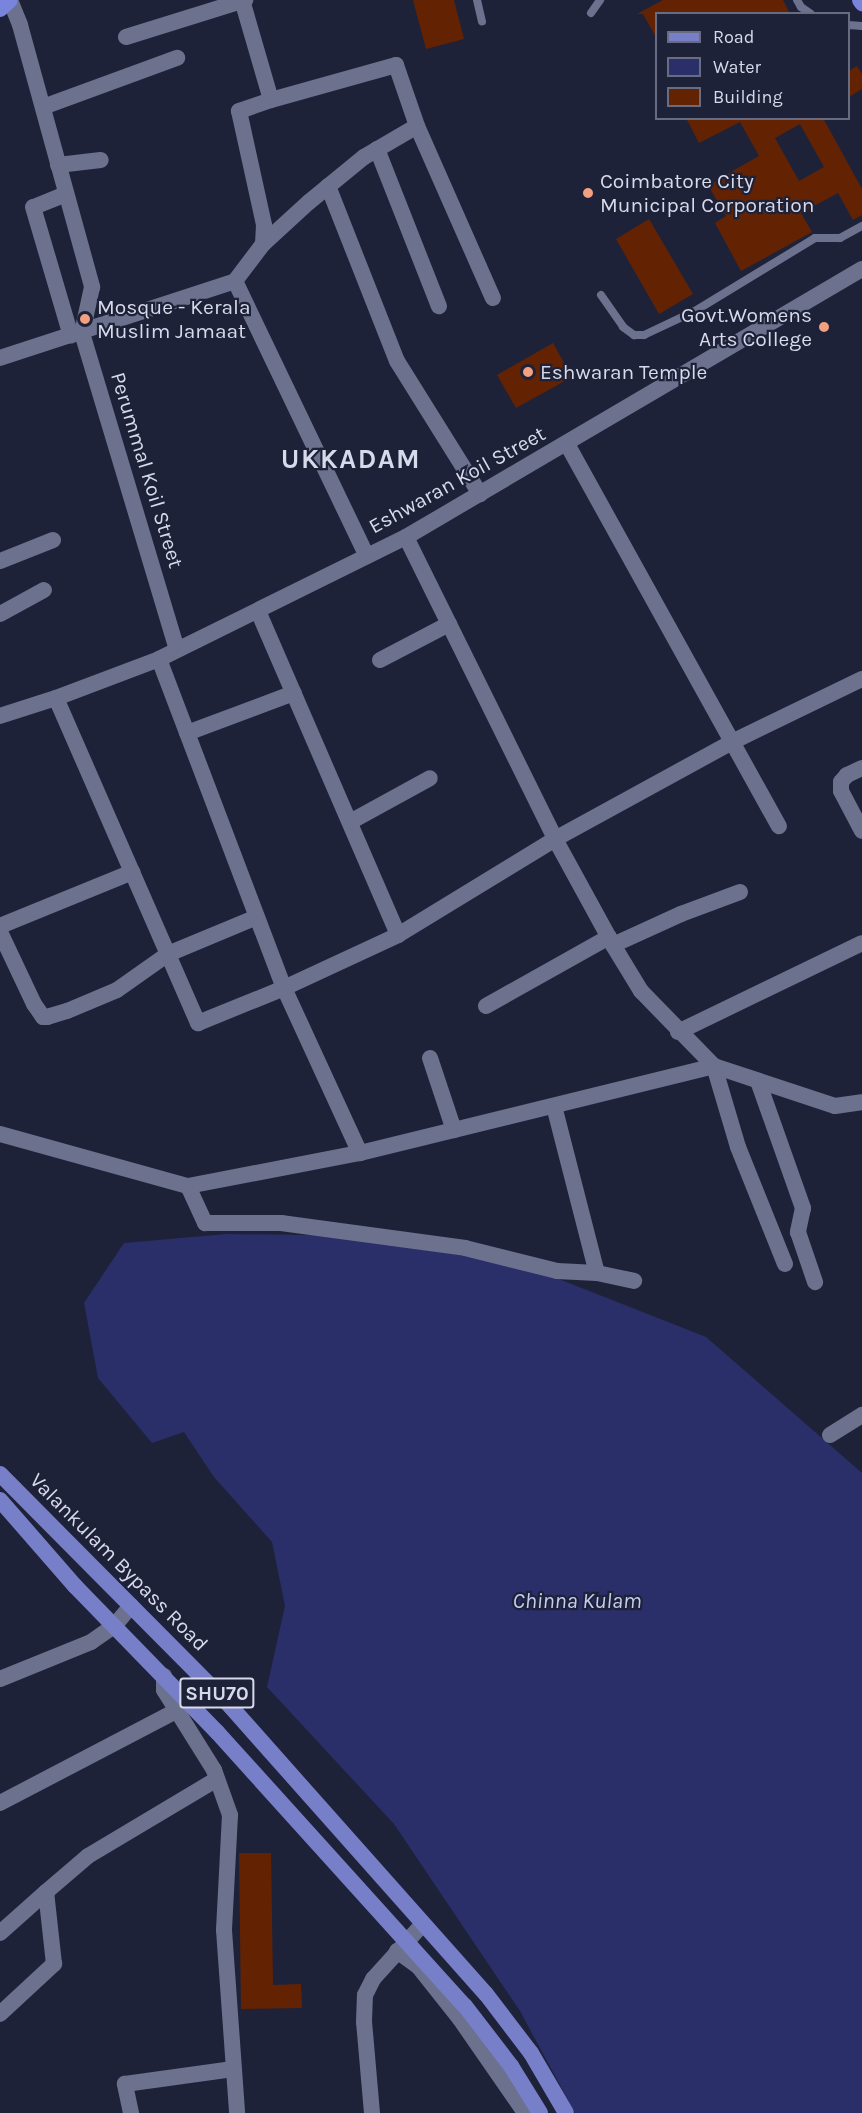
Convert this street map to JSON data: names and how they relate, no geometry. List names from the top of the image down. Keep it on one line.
{"streets":{"main road":["Valankulam Bypass Road","SHU70"],"street":["Perummal Koil Street","Eshwaran Koil Street"]},"crossings":[["Perummal Koil Street","Eshwaran Koil Street"],["Valankulam Bypass Road","SHU70"]],"districts":["UKKADAM"],"water":["Chinna Kulam"],"places":["Coimbatore City Municipal Corporation","Mosque - Kerala Muslim Jamaat","Govt.Womens Arts College","Eshwaran Temple"],"legend":["Road","Water","Building"]}
